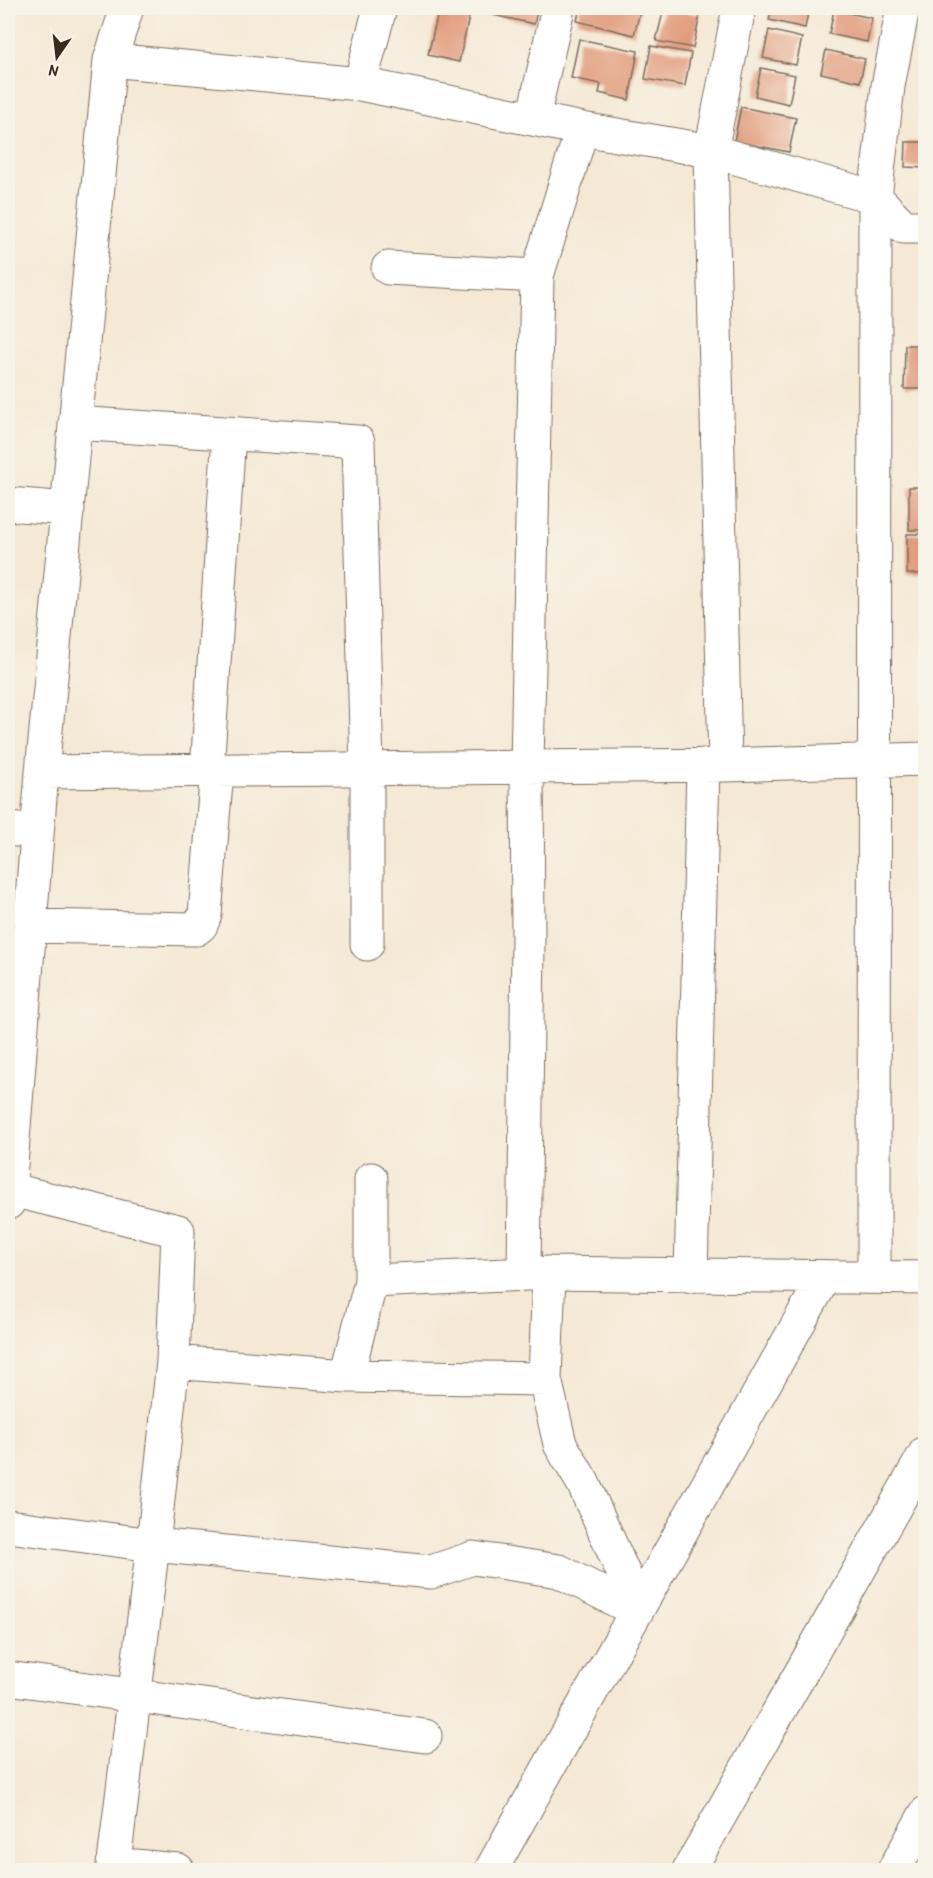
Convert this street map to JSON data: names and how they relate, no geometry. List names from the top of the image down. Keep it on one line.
{"north":"bottom"}
